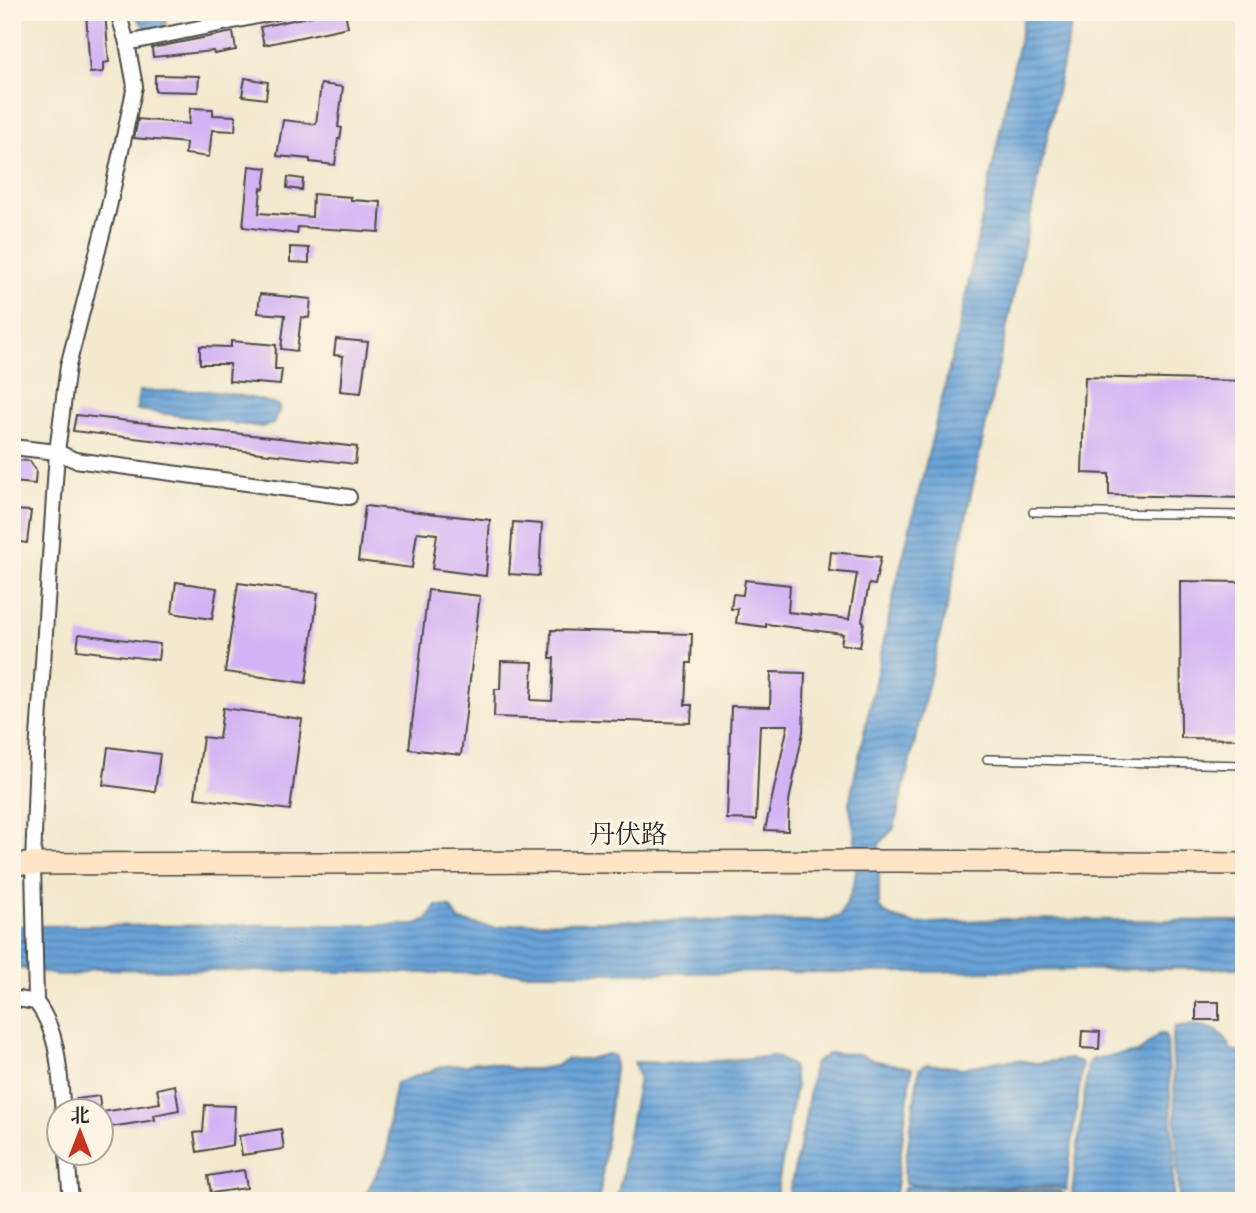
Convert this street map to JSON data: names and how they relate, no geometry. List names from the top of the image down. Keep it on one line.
{"streets":{"main road":["丹伏路"]},"north":"top"}
